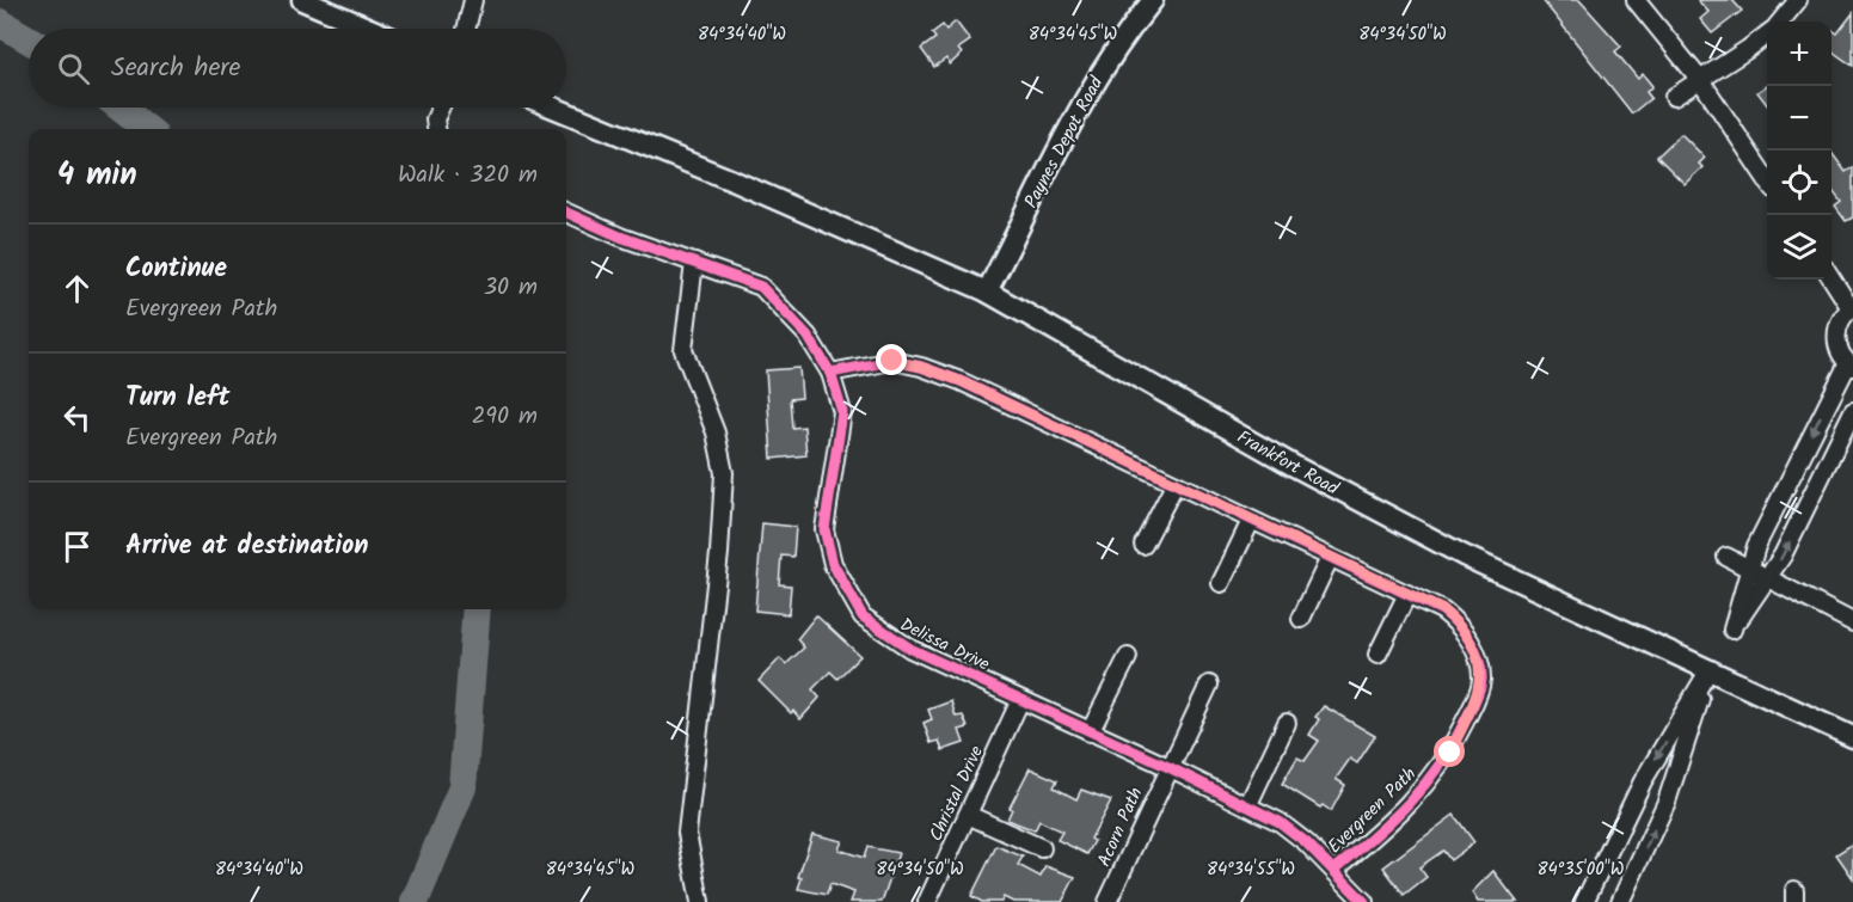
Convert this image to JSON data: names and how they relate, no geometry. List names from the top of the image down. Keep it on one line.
{"streets":{"main road":["Paynes Depot Road","Frankfort Road"],"street":["Delissa Drive","Christal Drive","Evergreen Path","Acorn Path"]},"crossings":[["Paynes Depot Road","Frankfort Road"],["Delissa Drive","Christal Drive"],["Delissa Drive","Evergreen Path"],["Delissa Drive","Acorn Path"]],"page":{"map_buttons":["+","−"],"search":"Search here","heading":["4 min","Walk · 320 m"],"list":[["Continue","Evergreen Path","30 m"],["Turn left","Evergreen Path","290 m"],"Arrive at destination"]},"coordinates":["84°34'40\"W","84°34'45\"W","84°34'50\"W","84°34'55\"W","84°35'00\"W"]}
